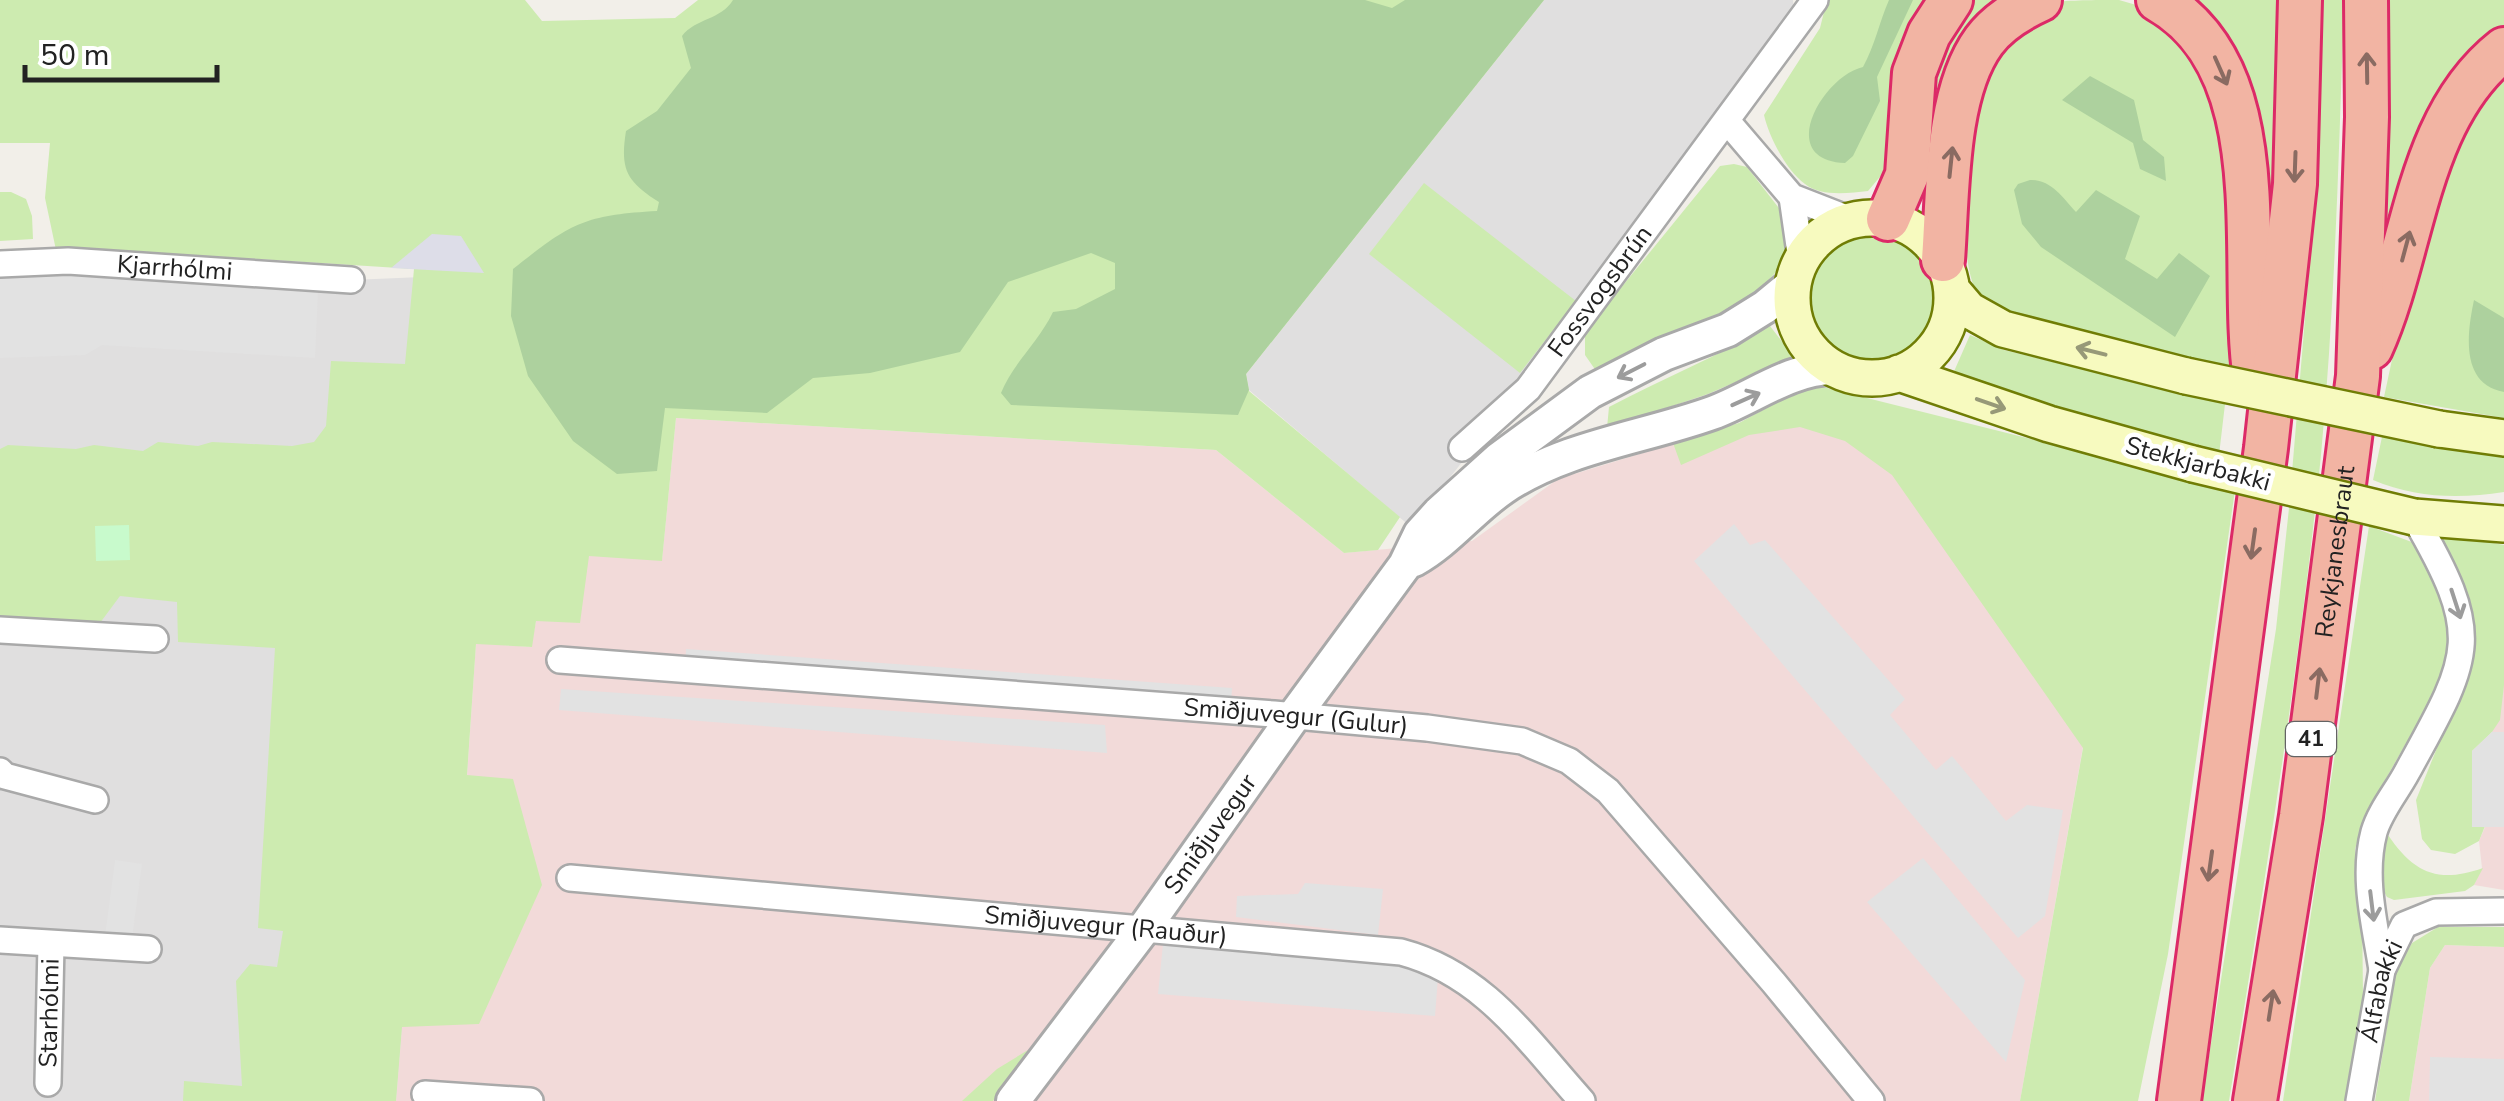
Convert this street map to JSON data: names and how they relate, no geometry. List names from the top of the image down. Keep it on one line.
{"streets":{"highway":["Reykjanesbraut","41"],"main road":["Stekkjarbakki"],"street":["Kjarrhólmi","Fossvogsbrún","Smiðjuvegur (Gulur)","Smiðjuvegur","Smiðjuvegur (Rauður)","Álfabakki","Starhólmi"]},"crossings":[["Stekkjarbakki","Smiðjuvegur"],["Smiðjuvegur (Gulur)","Smiðjuvegur"],["Smiðjuvegur","Smiðjuvegur (Rauður)"]],"scale_bar":"50 m"}
